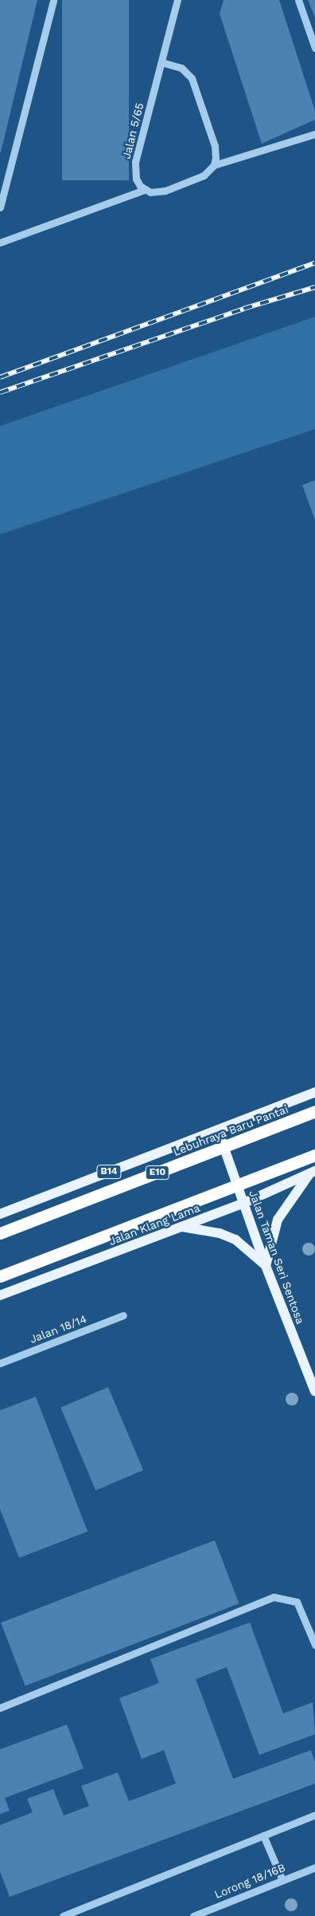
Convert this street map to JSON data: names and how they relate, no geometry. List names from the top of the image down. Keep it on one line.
{"streets":{"highway":["Lebuhraya Baru Pantai","E10"],"main road":["B14","Jalan Klang Lama","Jalan Taman Seri Sentosa"],"street":["Jalan 5/65","Jalan 18/14","Lorong 18/16B"]},"crossings":[["B14","Jalan Taman Seri Sentosa"],["Jalan Klang Lama","Jalan Taman Seri Sentosa"]]}
